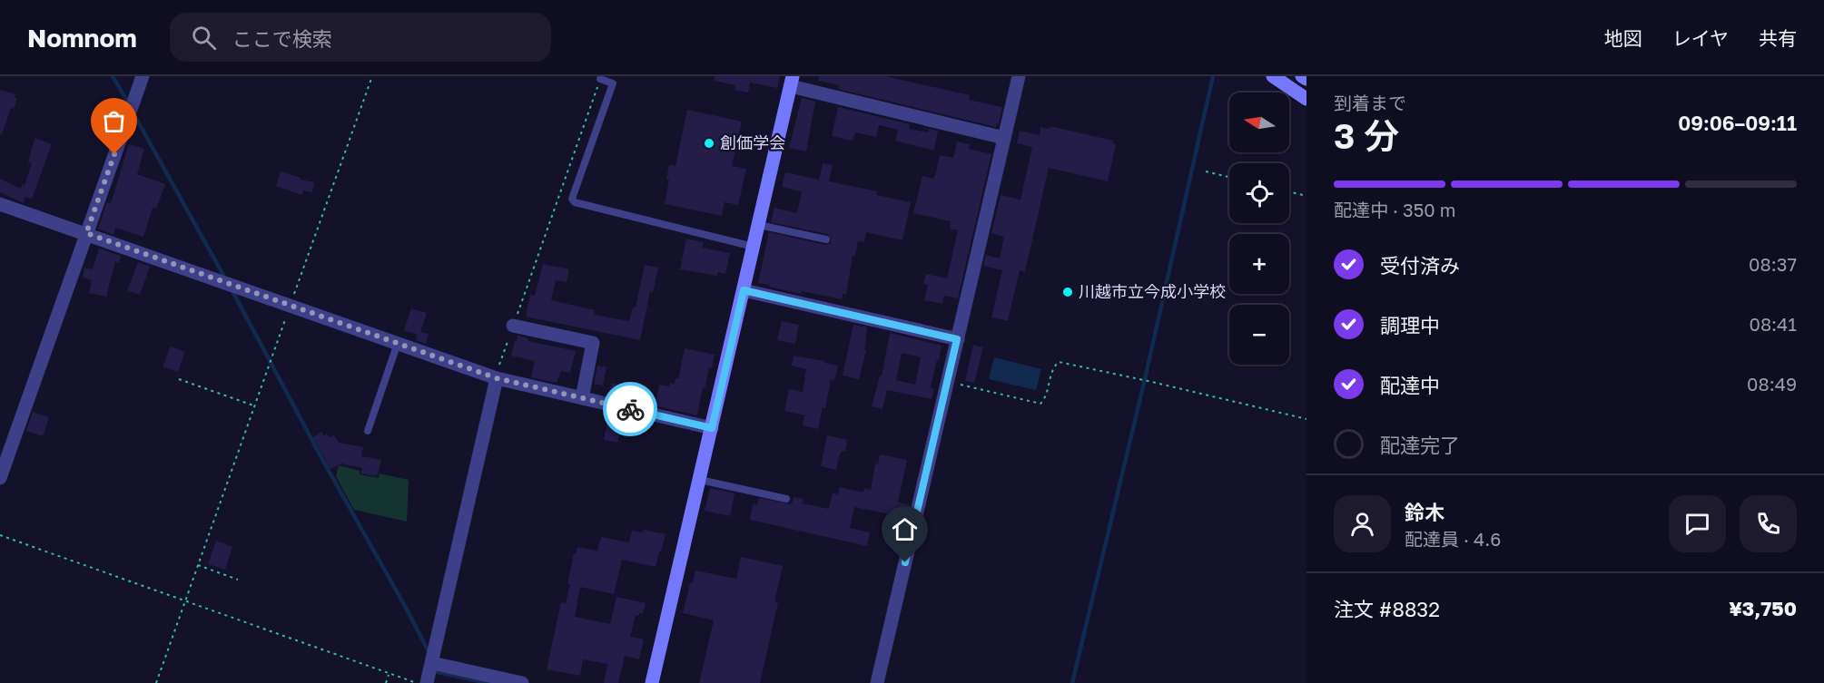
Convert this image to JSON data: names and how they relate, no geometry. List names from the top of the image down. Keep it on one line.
{"places":["創価学会","川越市立今成小学校"],"north":"left","page":{"header":"Nomnom","search":"ここで検索","nav":["地図","レイヤ","共有"],"heading":["3 分","到着まで","09:06–09:11"],"panel":["鈴木","配達員 · 4.6","注文 #8832","¥3,750"],"map_buttons":["+","−"],"bar":"配達中 · 350 m","list":[["受付済み","08:37"],["調理中","08:41"],["配達中","08:49"],"配達完了"]}}
